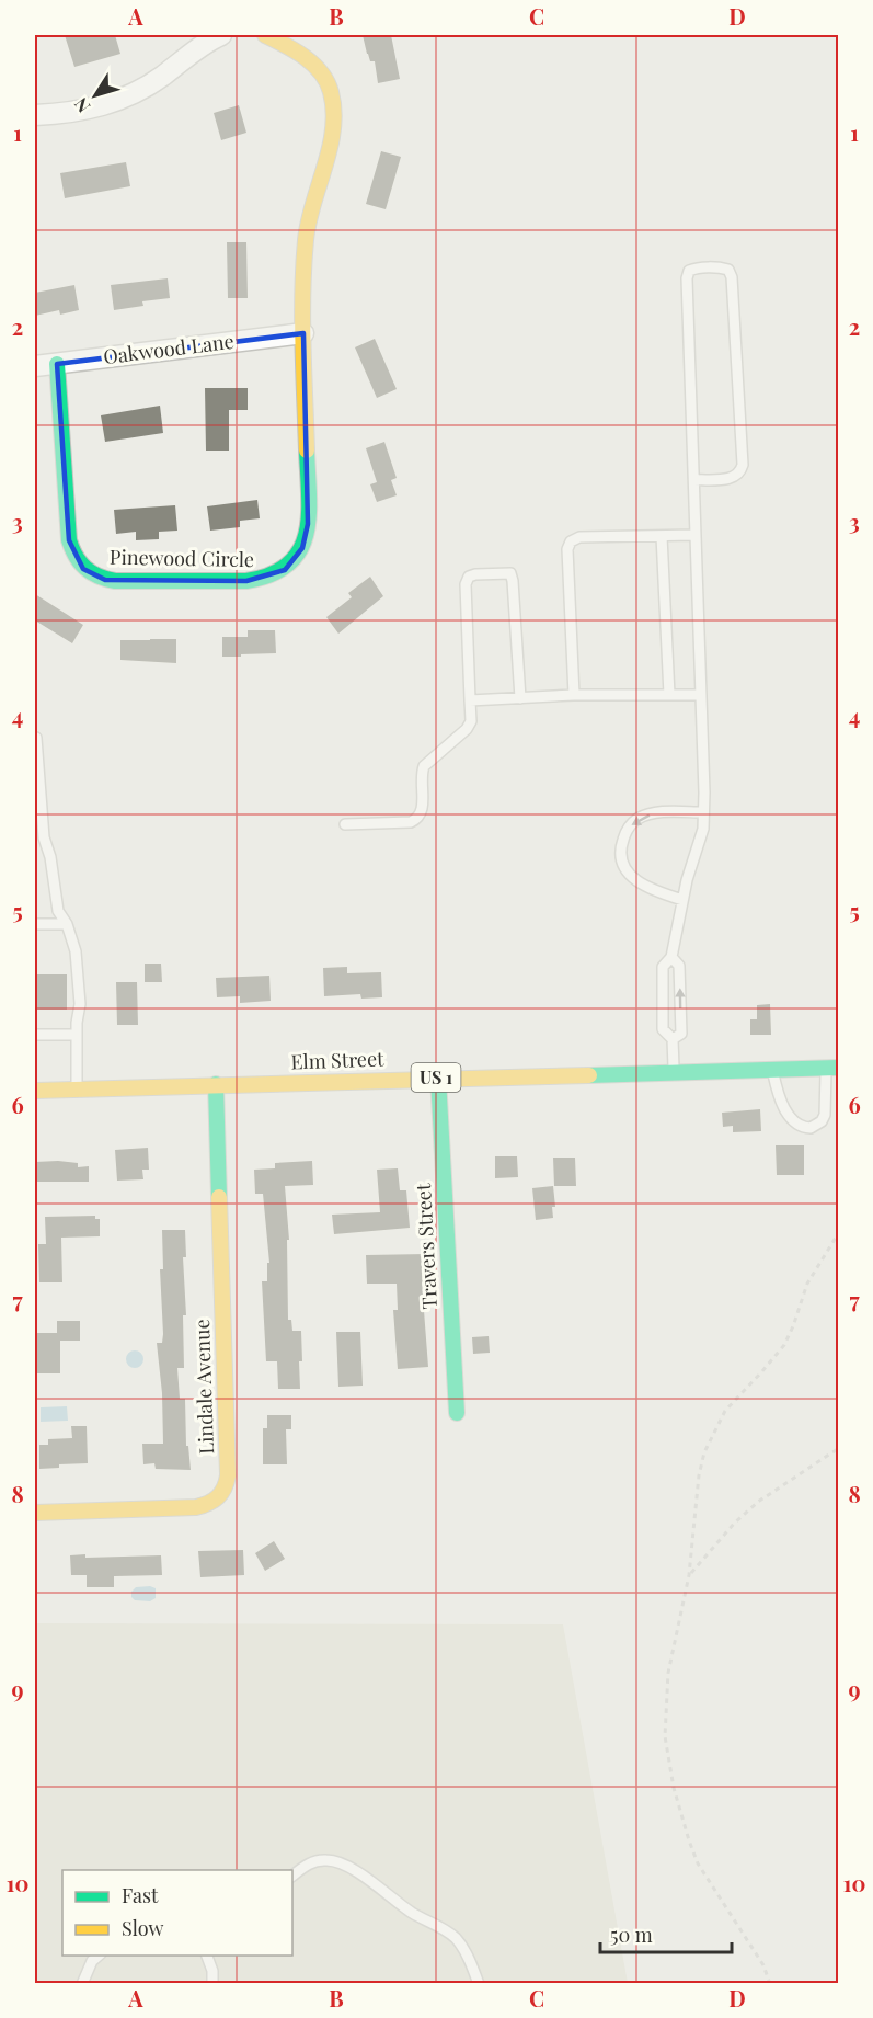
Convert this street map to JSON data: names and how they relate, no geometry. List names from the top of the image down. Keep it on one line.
{"streets":{"street":["Oakwood Lane","Pinewood Circle","Elm Street","US 1","Travers Street","Lindale Avenue"]},"crossings":[["Oakwood Lane","Pinewood Circle"],["Elm Street","Travers Street"],["Elm Street","Lindale Avenue"]],"legend":["Fast","Slow"],"scale_bar":"50 m","north":"bottom left","grid":{"columns":["A","B","C","D"],"rows":["1","2","3","4","5","6","7","8","9","10"]}}
